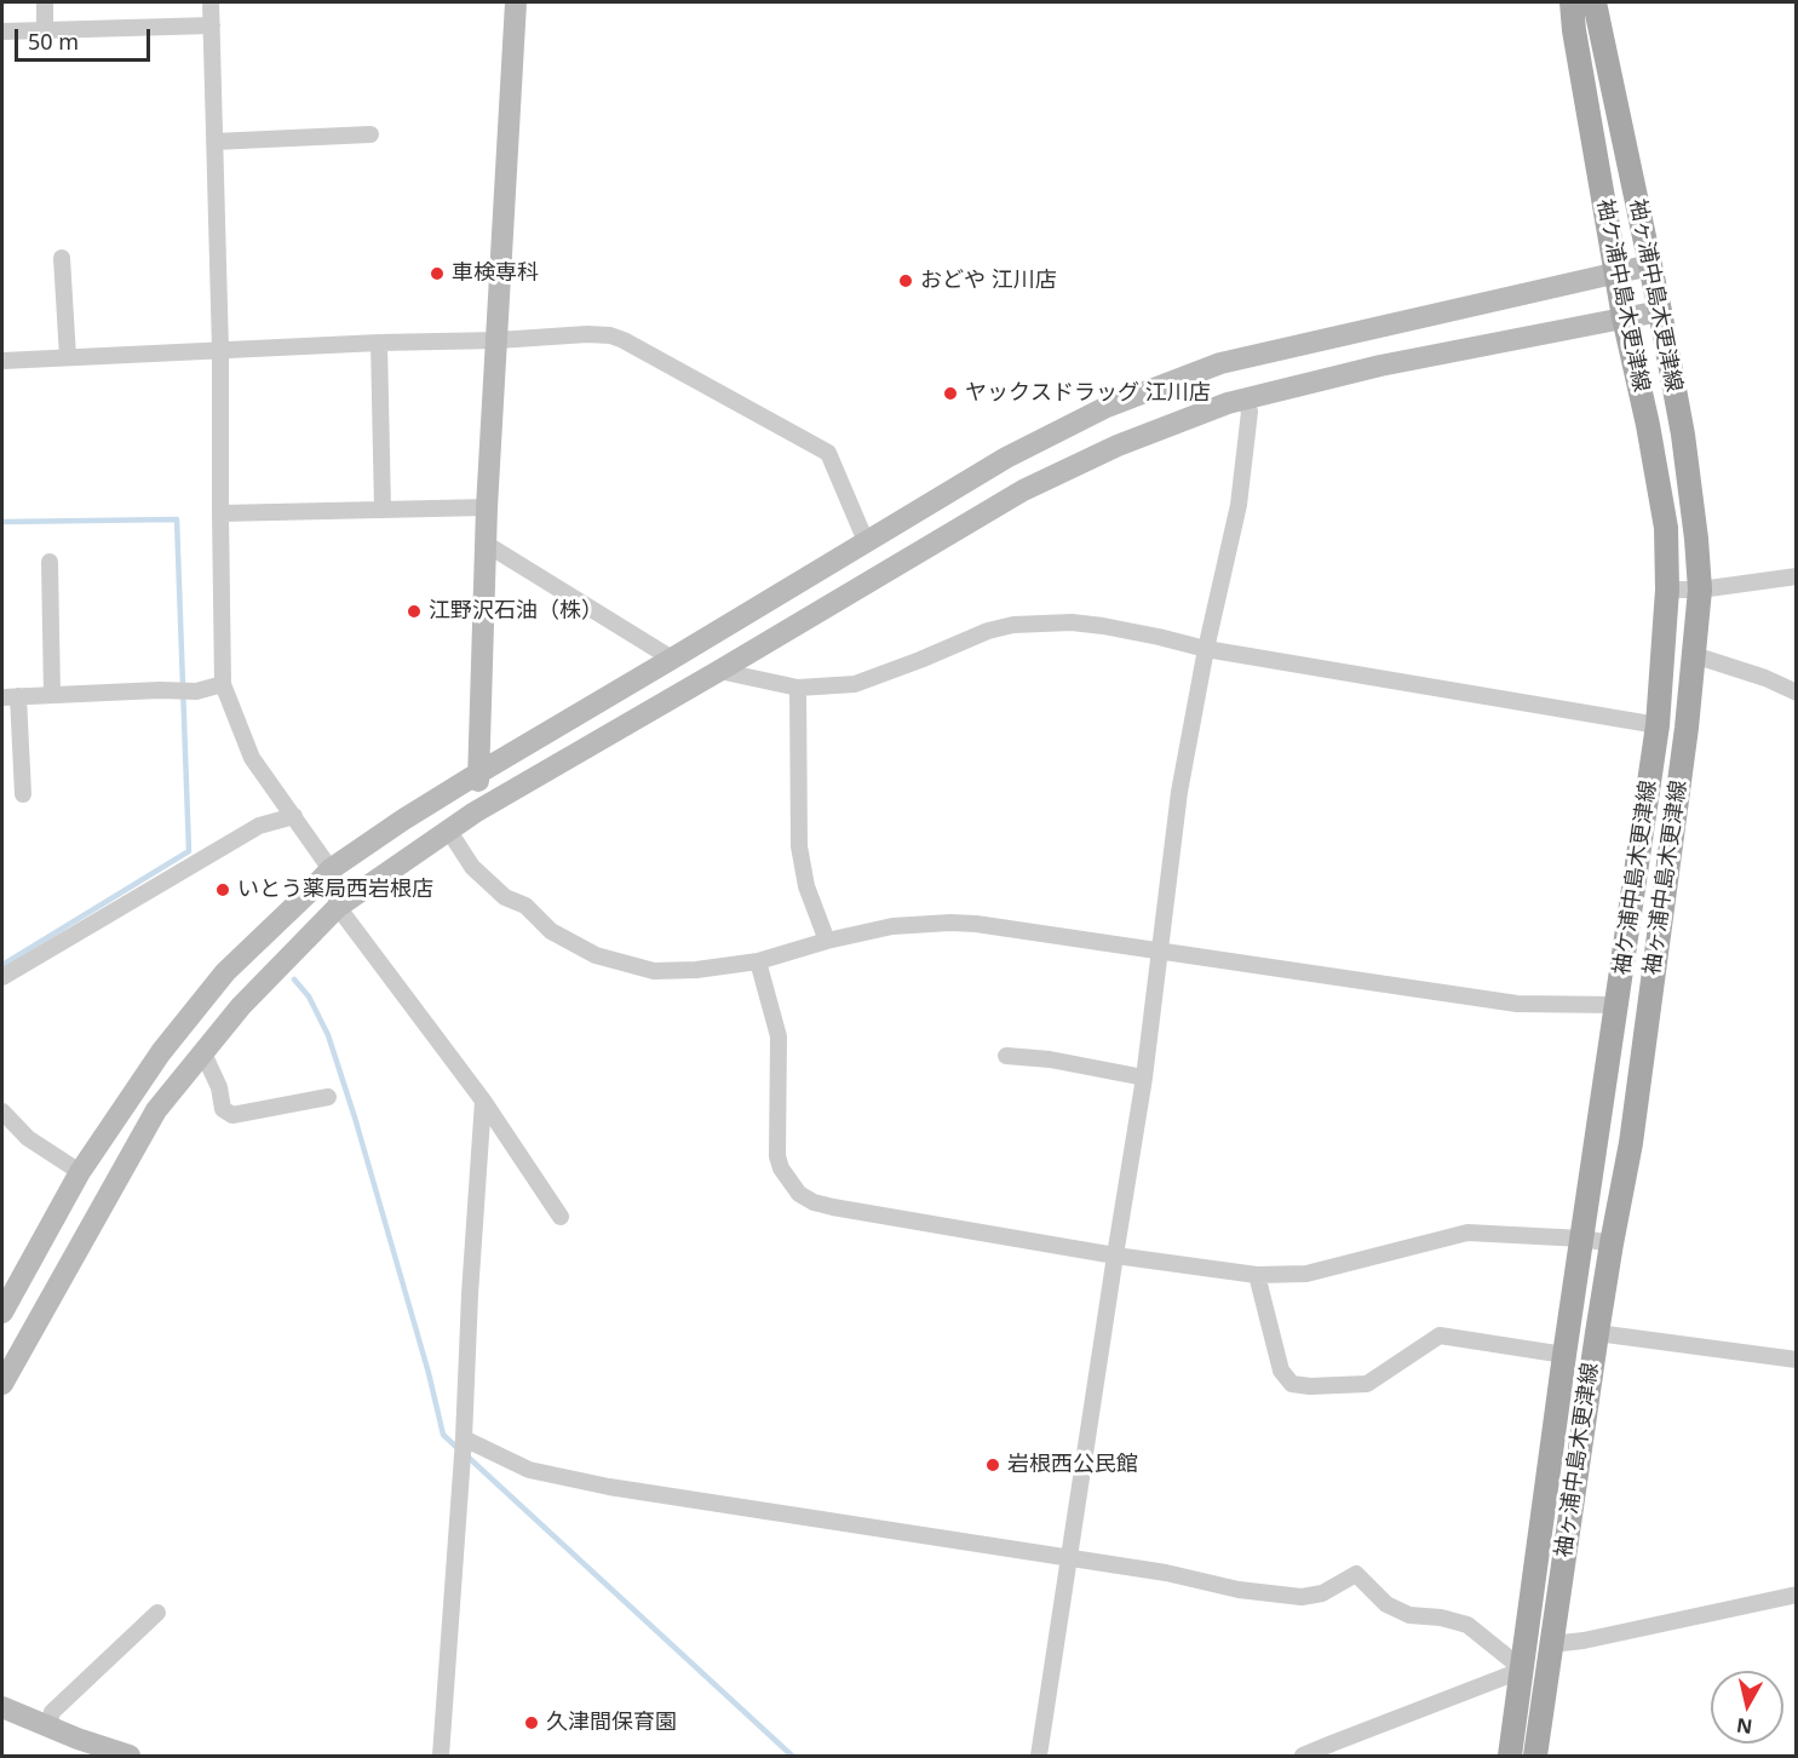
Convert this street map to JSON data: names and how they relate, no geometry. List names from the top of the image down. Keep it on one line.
{"streets":{"main road":["袖ケ浦中島木更津線","袖ヶ浦中島木更津線"]},"places":["車検専科","おどや 江川店","ヤックスドラッグ 江川店","江野沢石油（株）","いとう薬局西岩根店","岩根西公民館","久津間保育園"],"scale_bar":"50 m","north":"bottom"}
